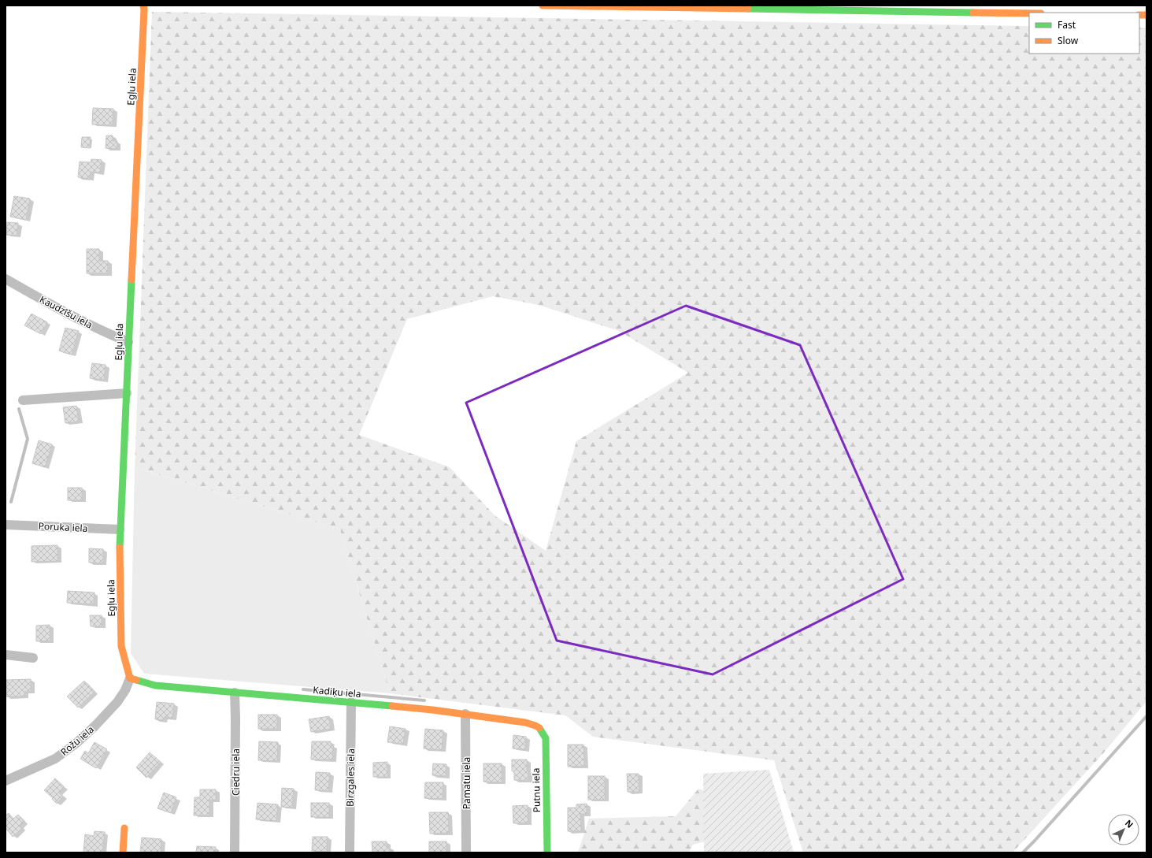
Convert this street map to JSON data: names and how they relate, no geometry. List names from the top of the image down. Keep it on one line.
{"streets":{"street":["Egļu iela","Kaudzīšu iela","Poruka iela","Kadiķu iela","Rožu iela","Ciedru iela","Birzgales iela","Pamatu iela","Putnu iela"]},"crossings":[["Egļu iela","Kaudzīšu iela"],["Egļu iela","Poruka iela"],["Egļu iela","Kadiķu iela"],["Egļu iela","Rožu iela"],["Kadiķu iela","Rožu iela"],["Kadiķu iela","Ciedru iela"],["Kadiķu iela","Birzgales iela"],["Kadiķu iela","Pamatu iela"],["Kadiķu iela","Putnu iela"]],"legend":["Fast","Slow"],"north":"top right"}
